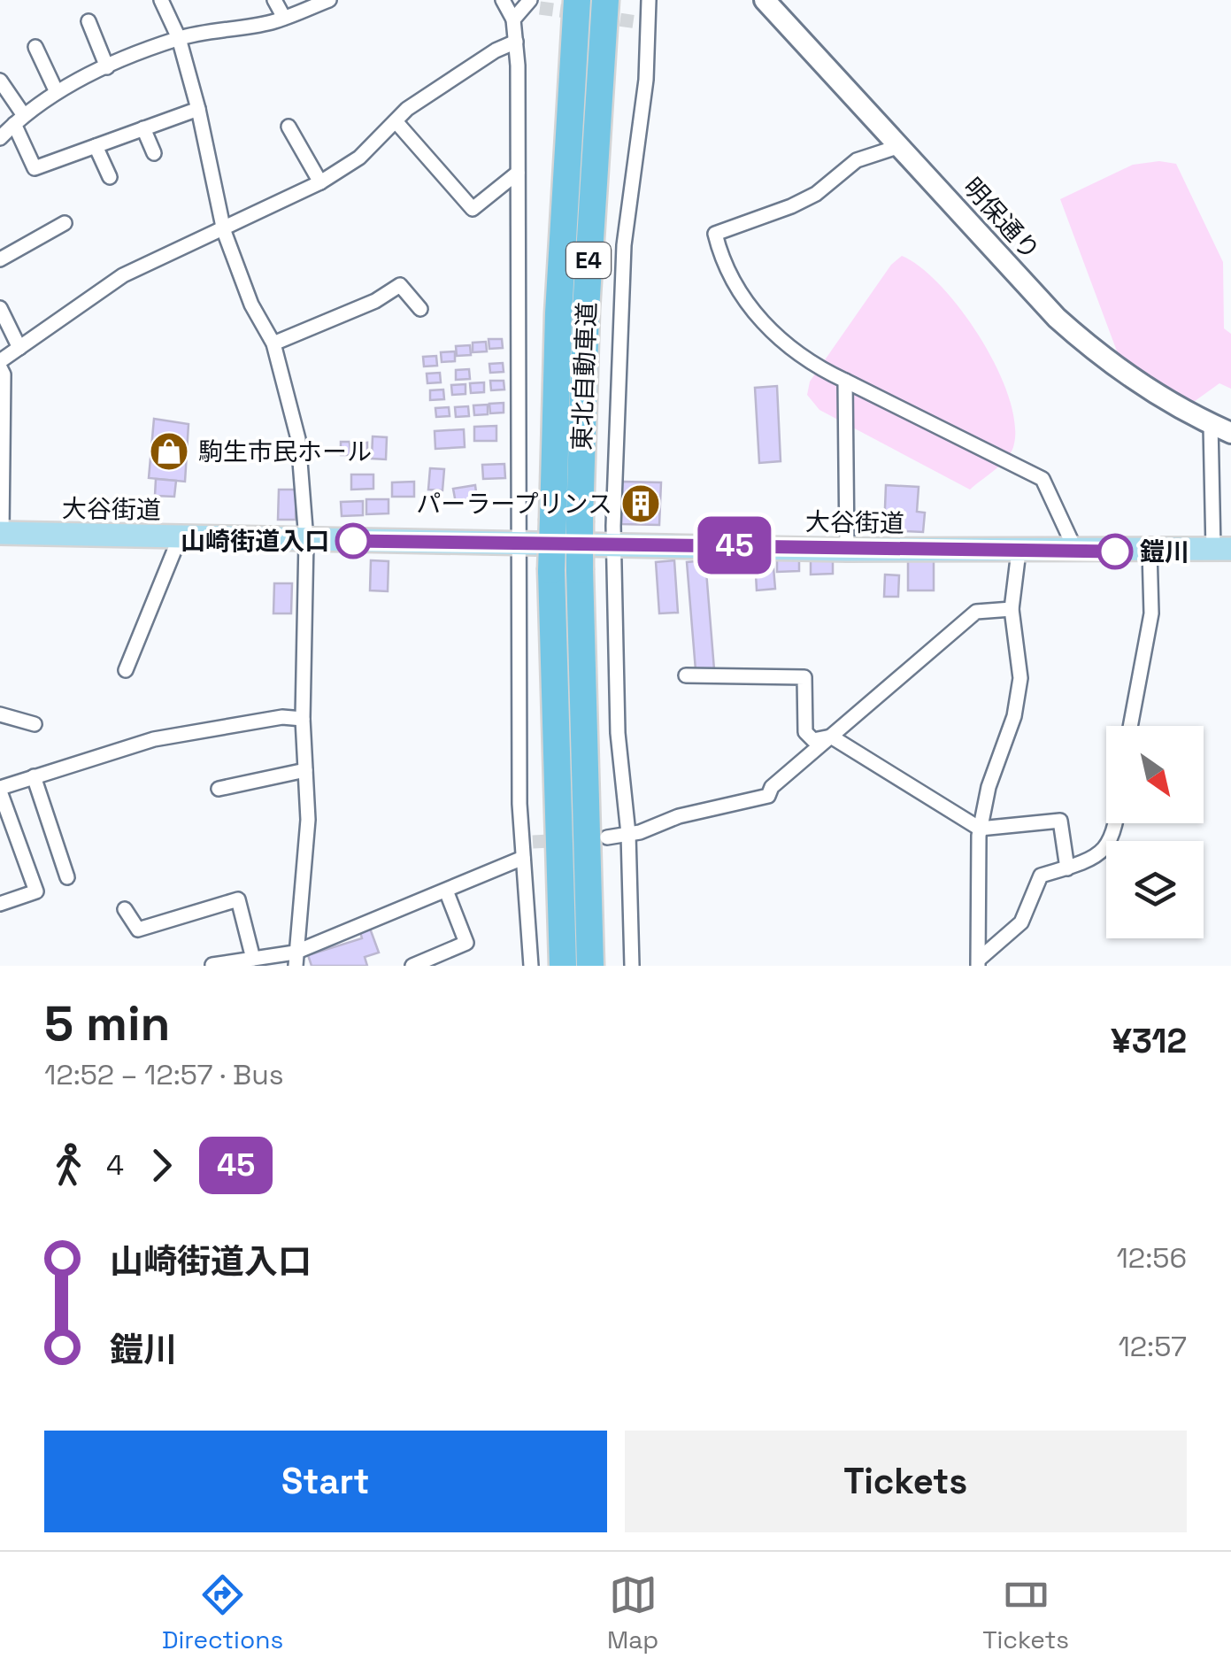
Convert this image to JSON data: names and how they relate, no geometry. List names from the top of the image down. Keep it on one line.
{"streets":{"highway":["E4","東北自動車道"],"main road":["大谷街道"],"street":["明保通り"]},"places":{"shop":["駒生市民ホール"],"building":["パーラープリンス"],"other":["山崎街道入口","鎧川"]},"lines":["bus line 45"],"north":"bottom right","page":{"on_map":"45","heading":["5 min","12:52 – 12:57 · Bus","¥312"],"legs":["4","45"],"list":[{"name":"山崎街道入口","value":"12:56"},{"name":"鎧川","value":"12:57"}],"buttons":["Start","Tickets"],"tabs":["Directions","Map","Tickets"]}}
